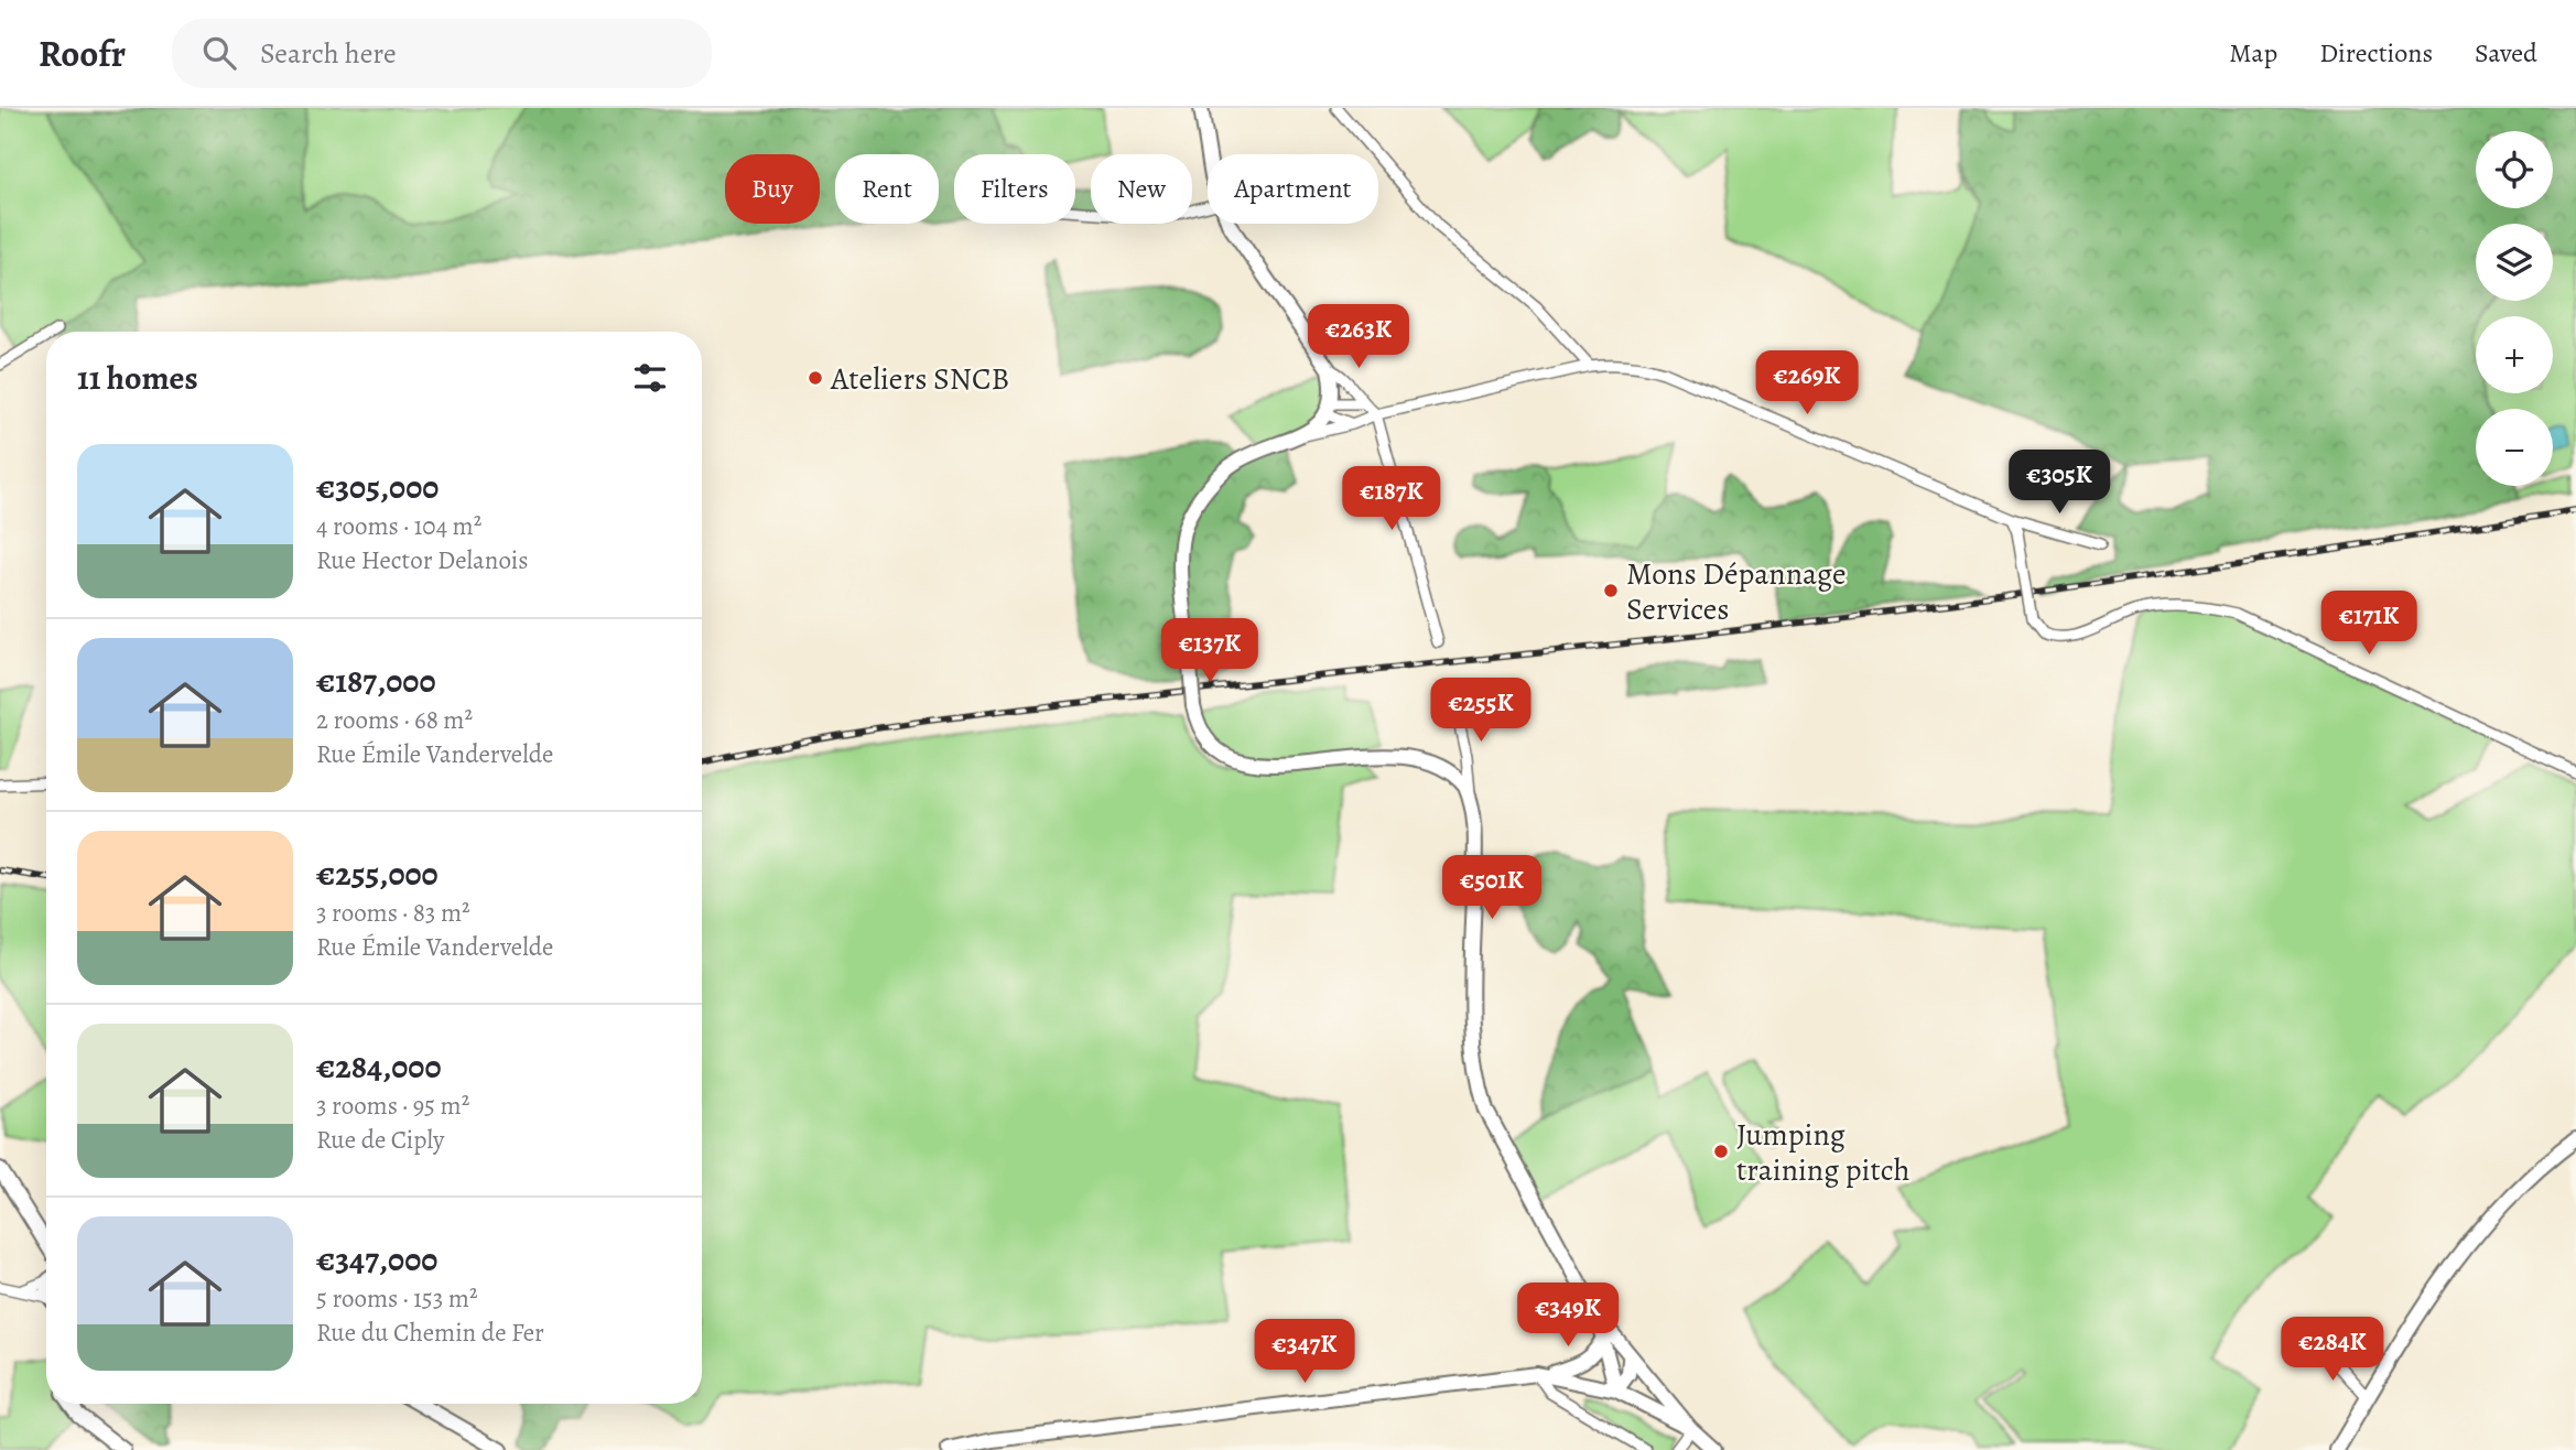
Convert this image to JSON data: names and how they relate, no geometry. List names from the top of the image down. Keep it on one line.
{"places":["Ateliers SNCB","Mons Dépannage Services","Jumping training pitch"],"page":{"header":"Roofr","search":"Search here","nav":["Map","Directions","Saved"],"map_buttons":["+","−"],"chip":["Buy","Rent","Filters","New","Apartment"],"price":["€263K","€269K","€305K","€187K","€171K","€137K","€255K","€501K","€349K","€284K","€347K"],"heading":"11 homes","list":[{"name":"€305,000","note":"4 rooms · 104 m² · Rue Hector Delanois"},{"name":"€187,000","note":"2 rooms · 68 m² · Rue Émile Vandervelde"},{"name":"€255,000","note":"3 rooms · 83 m² · Rue Émile Vandervelde"},{"name":"€284,000","note":"3 rooms · 95 m² · Rue de Ciply"},{"name":"€347,000","note":"5 rooms · 153 m² · Rue du Chemin de Fer"}]}}
